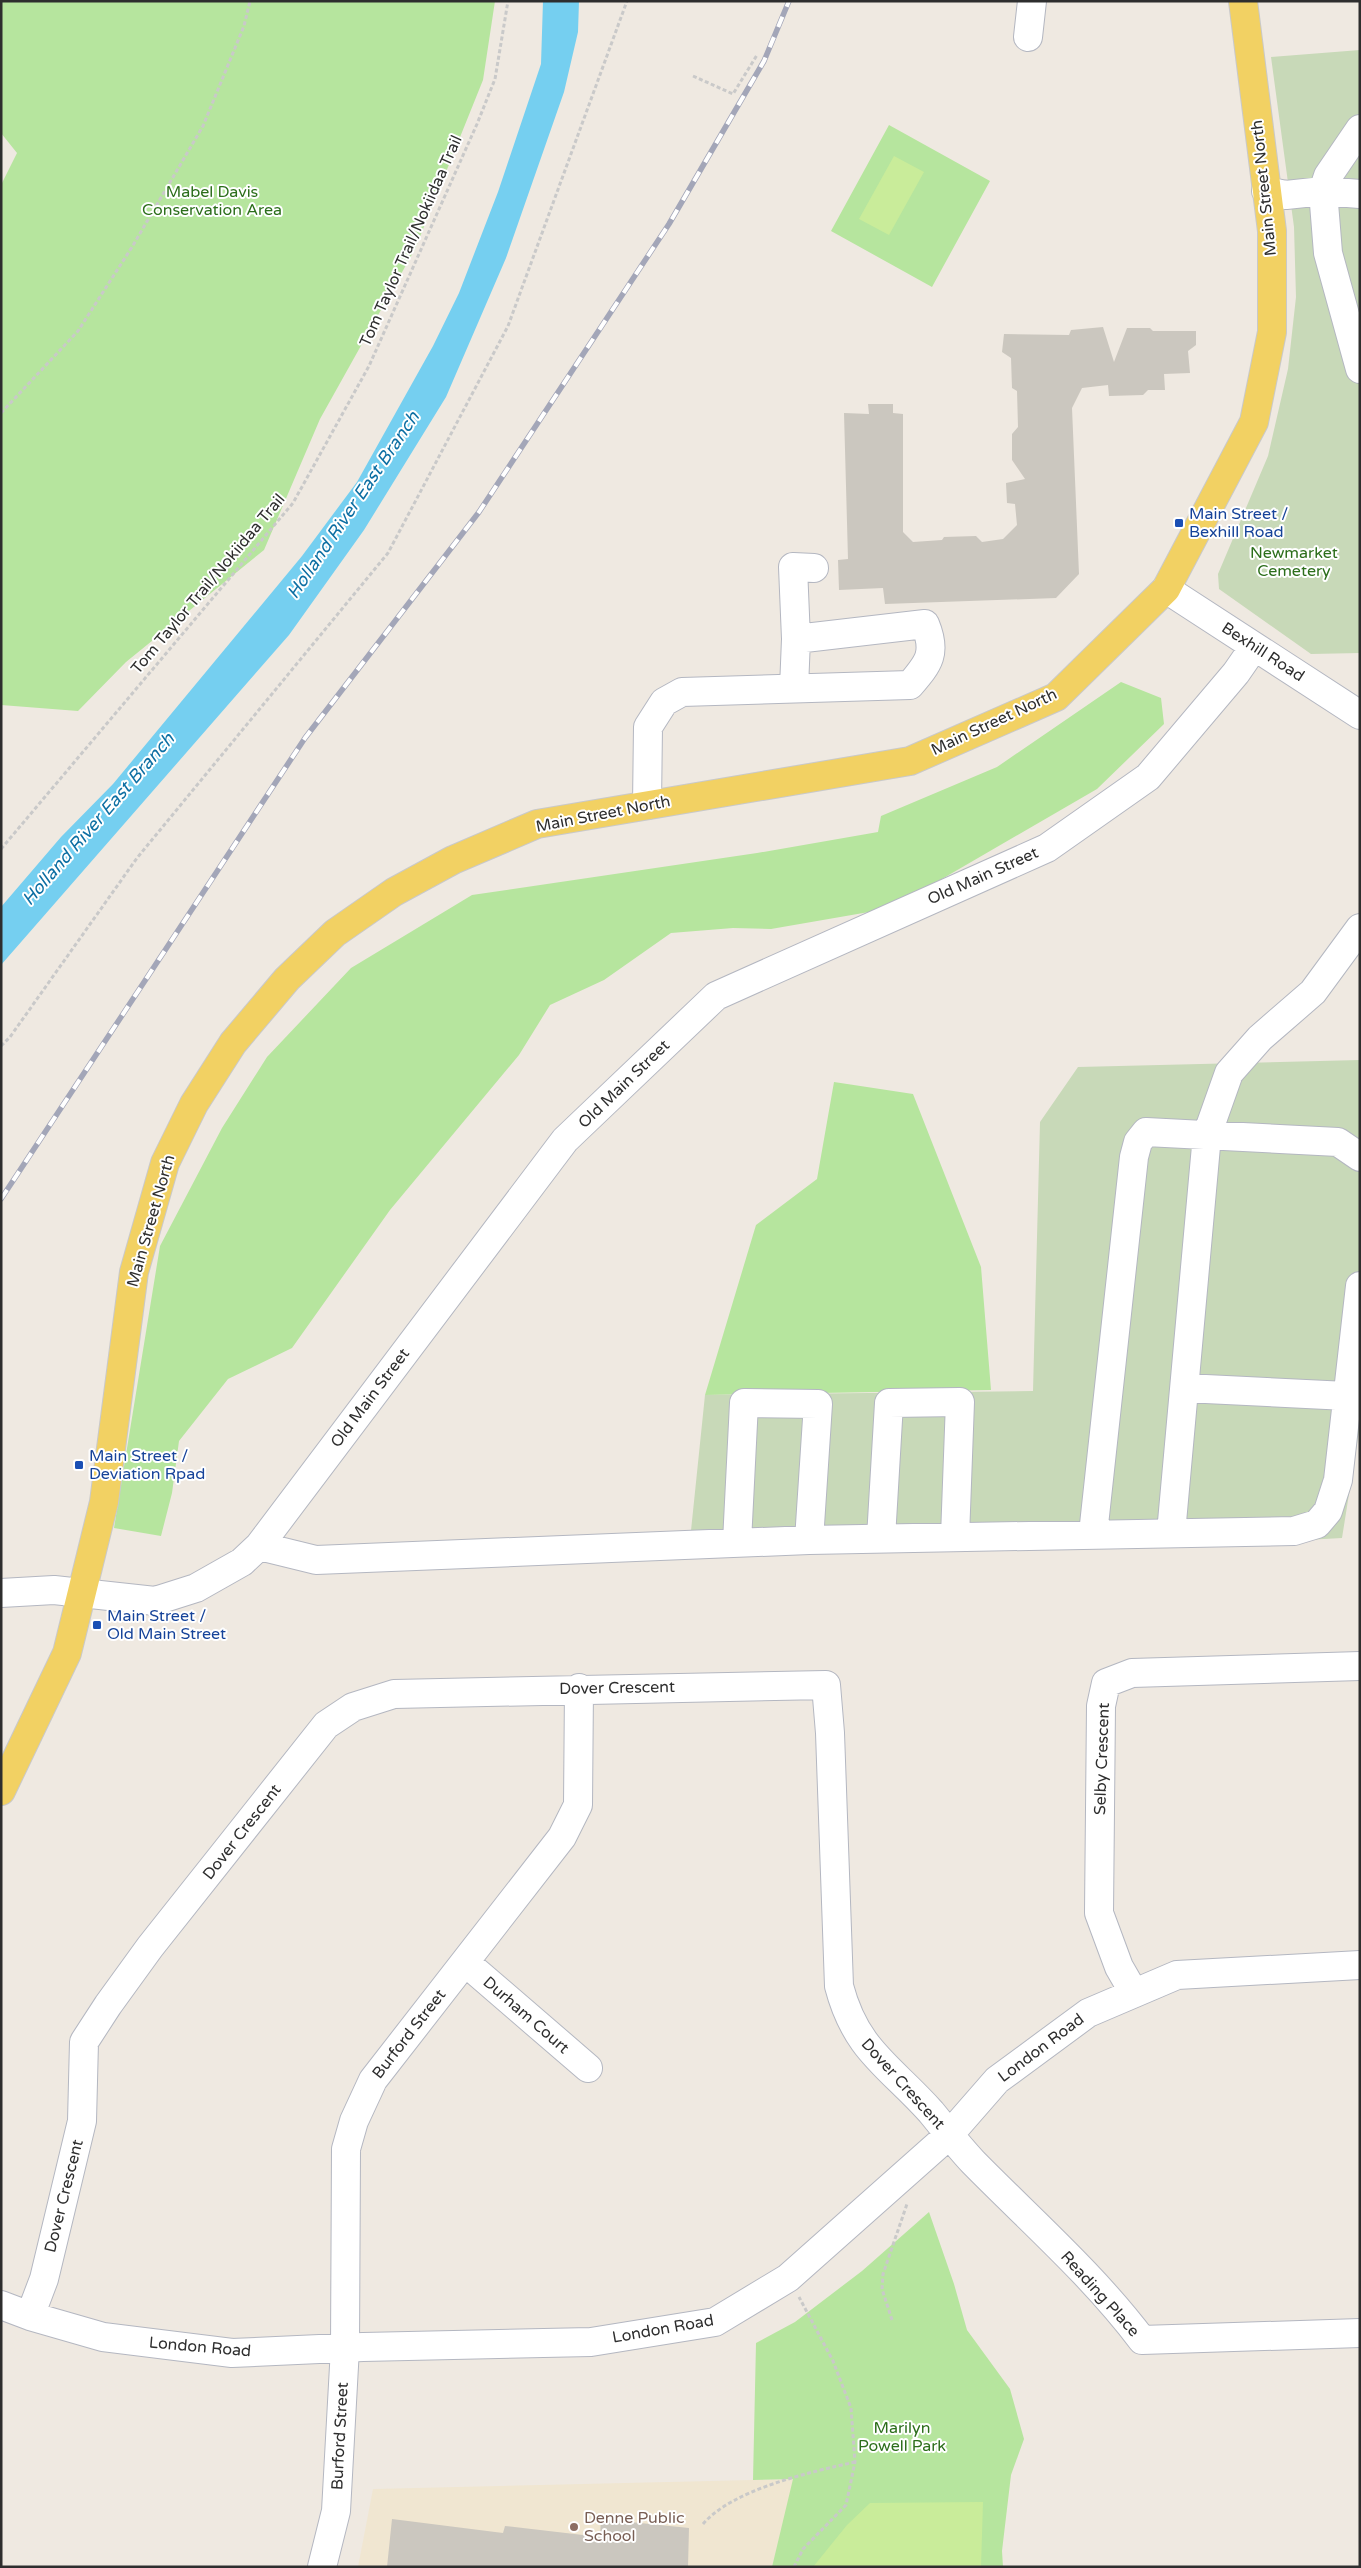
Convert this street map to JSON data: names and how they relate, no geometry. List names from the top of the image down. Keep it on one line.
{"streets":{"main road":["Main Street North"],"street":["Bexhill Road","Old Main Street","Dover Crescent","Selby Crescent","Durham Court","Burford Street","London Road","Reading Place"],"path":["Tom Taylor Trail/Nokiidaa Trail"]},"crossings":[["Main Street North","Bexhill Road"],["Main Street North","Old Main Street"],["Bexhill Road","Old Main Street"],["Dover Crescent","Burford Street"],["Dover Crescent","London Road"],["Dover Crescent","Reading Place"],["Selby Crescent","London Road"],["Durham Court","Burford Street"],["Burford Street","London Road"],["London Road","Reading Place"]],"water":["Holland River East Branch"],"parks":["Mabel Davis Conservation Area","Newmarket Cemetery","Marilyn Powell Park"],"places":{"transit":["Main Street / Bexhill Road","Main Street / Deviation Rpad","Main Street / Old Main Street"],"other":["Denne Public School"]}}
